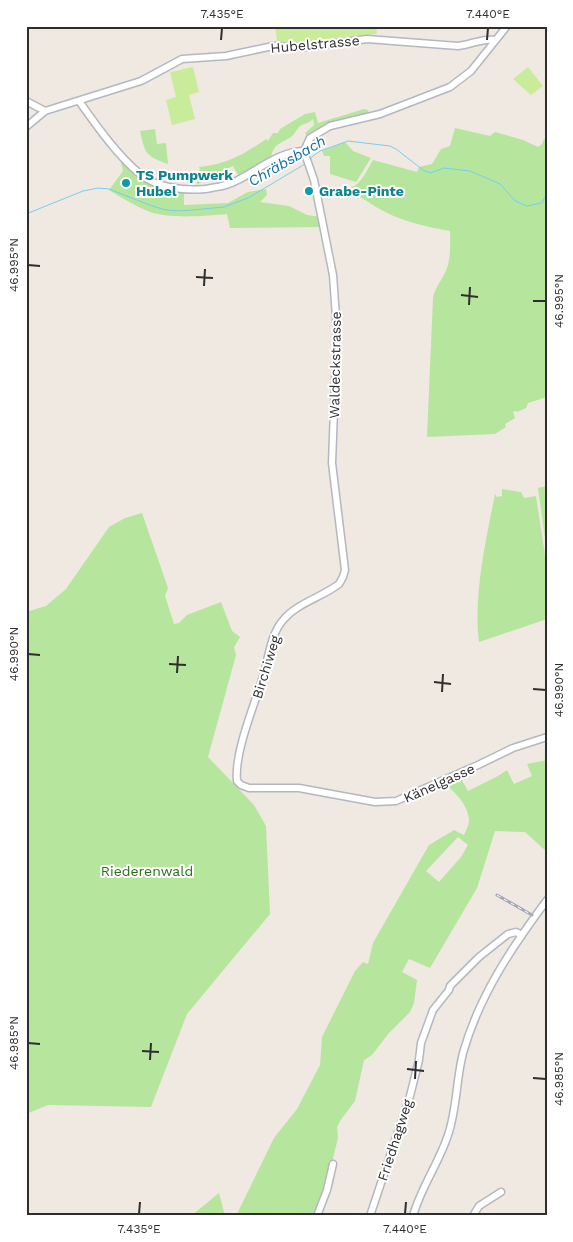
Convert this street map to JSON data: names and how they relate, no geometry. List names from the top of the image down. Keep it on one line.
{"streets":{"street":["Hubelstrasse","Waldeckstrasse","Birchiweg","Känelgasse","Friedhagweg"]},"crossings":[["Waldeckstrasse","Birchiweg"],["Birchiweg","Känelgasse"]],"water":["Chräbsbach"],"parks":["Riederenwald"],"places":["TS Pumpwerk Hubel","Grabe-Pinte"],"coordinates":["7.435°E","7.440°E","46.995°N","46.990°N","46.985°N"]}
